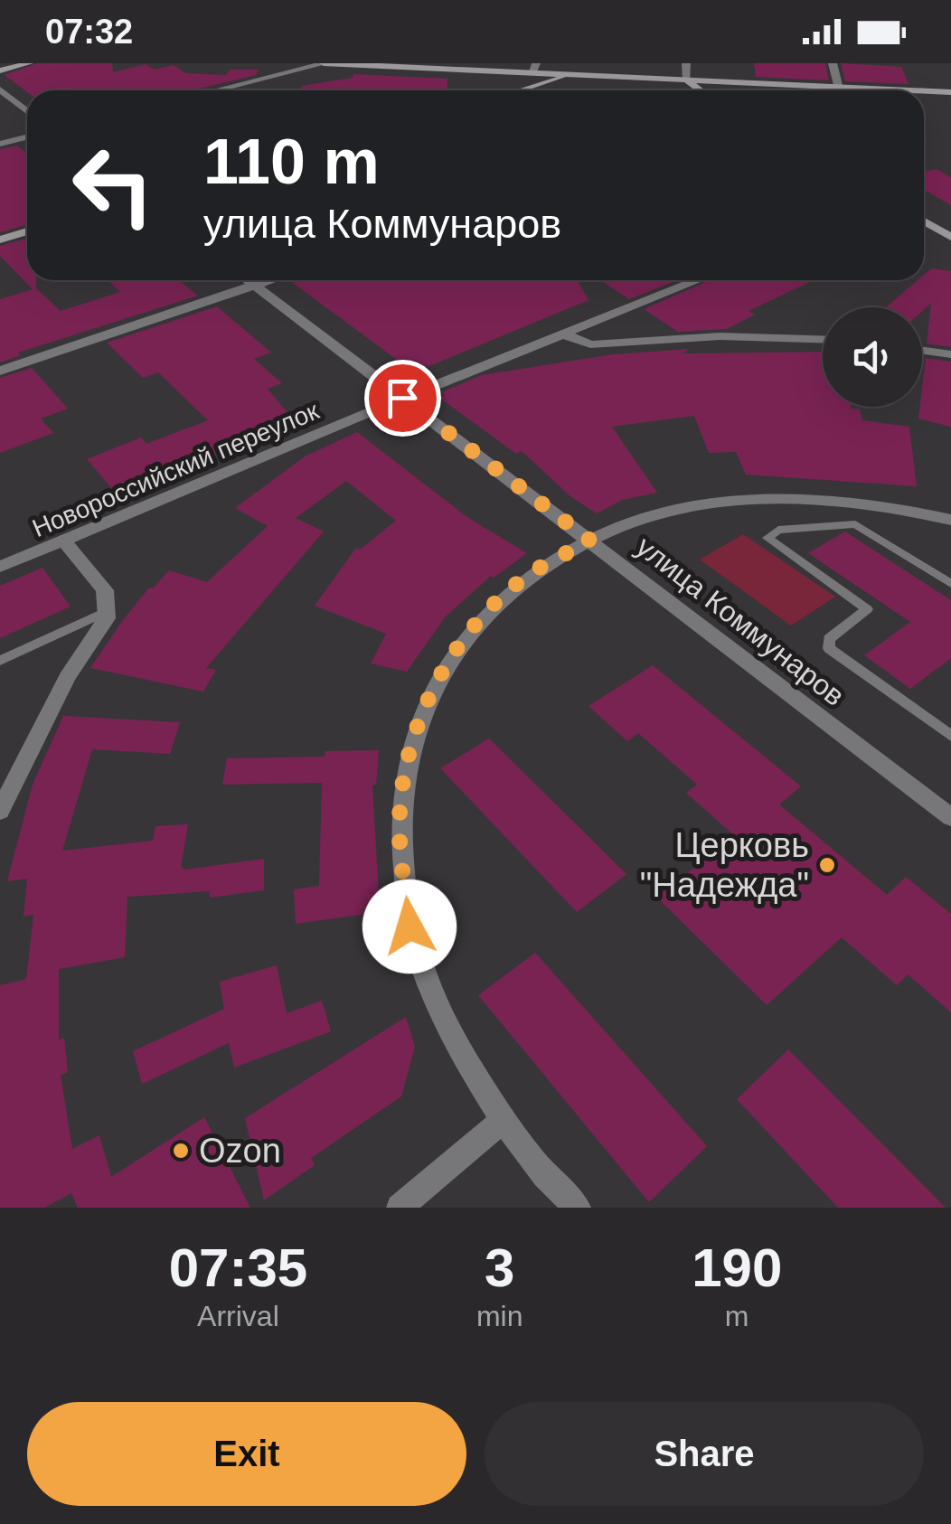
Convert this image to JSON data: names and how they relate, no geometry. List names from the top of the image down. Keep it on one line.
{"streets":{"street":["Новороссийский переулок","улица Коммунаров"]},"crossings":[["Новороссийский переулок","улица Коммунаров"]],"places":["Церковь \"Надежда\"","Ozon"],"page":{"status":"07:32","turn":["110 m","улица Коммунаров"],"eta":["07:35","Arrival","3","min","190","m"],"buttons":["Exit","Share"]}}
